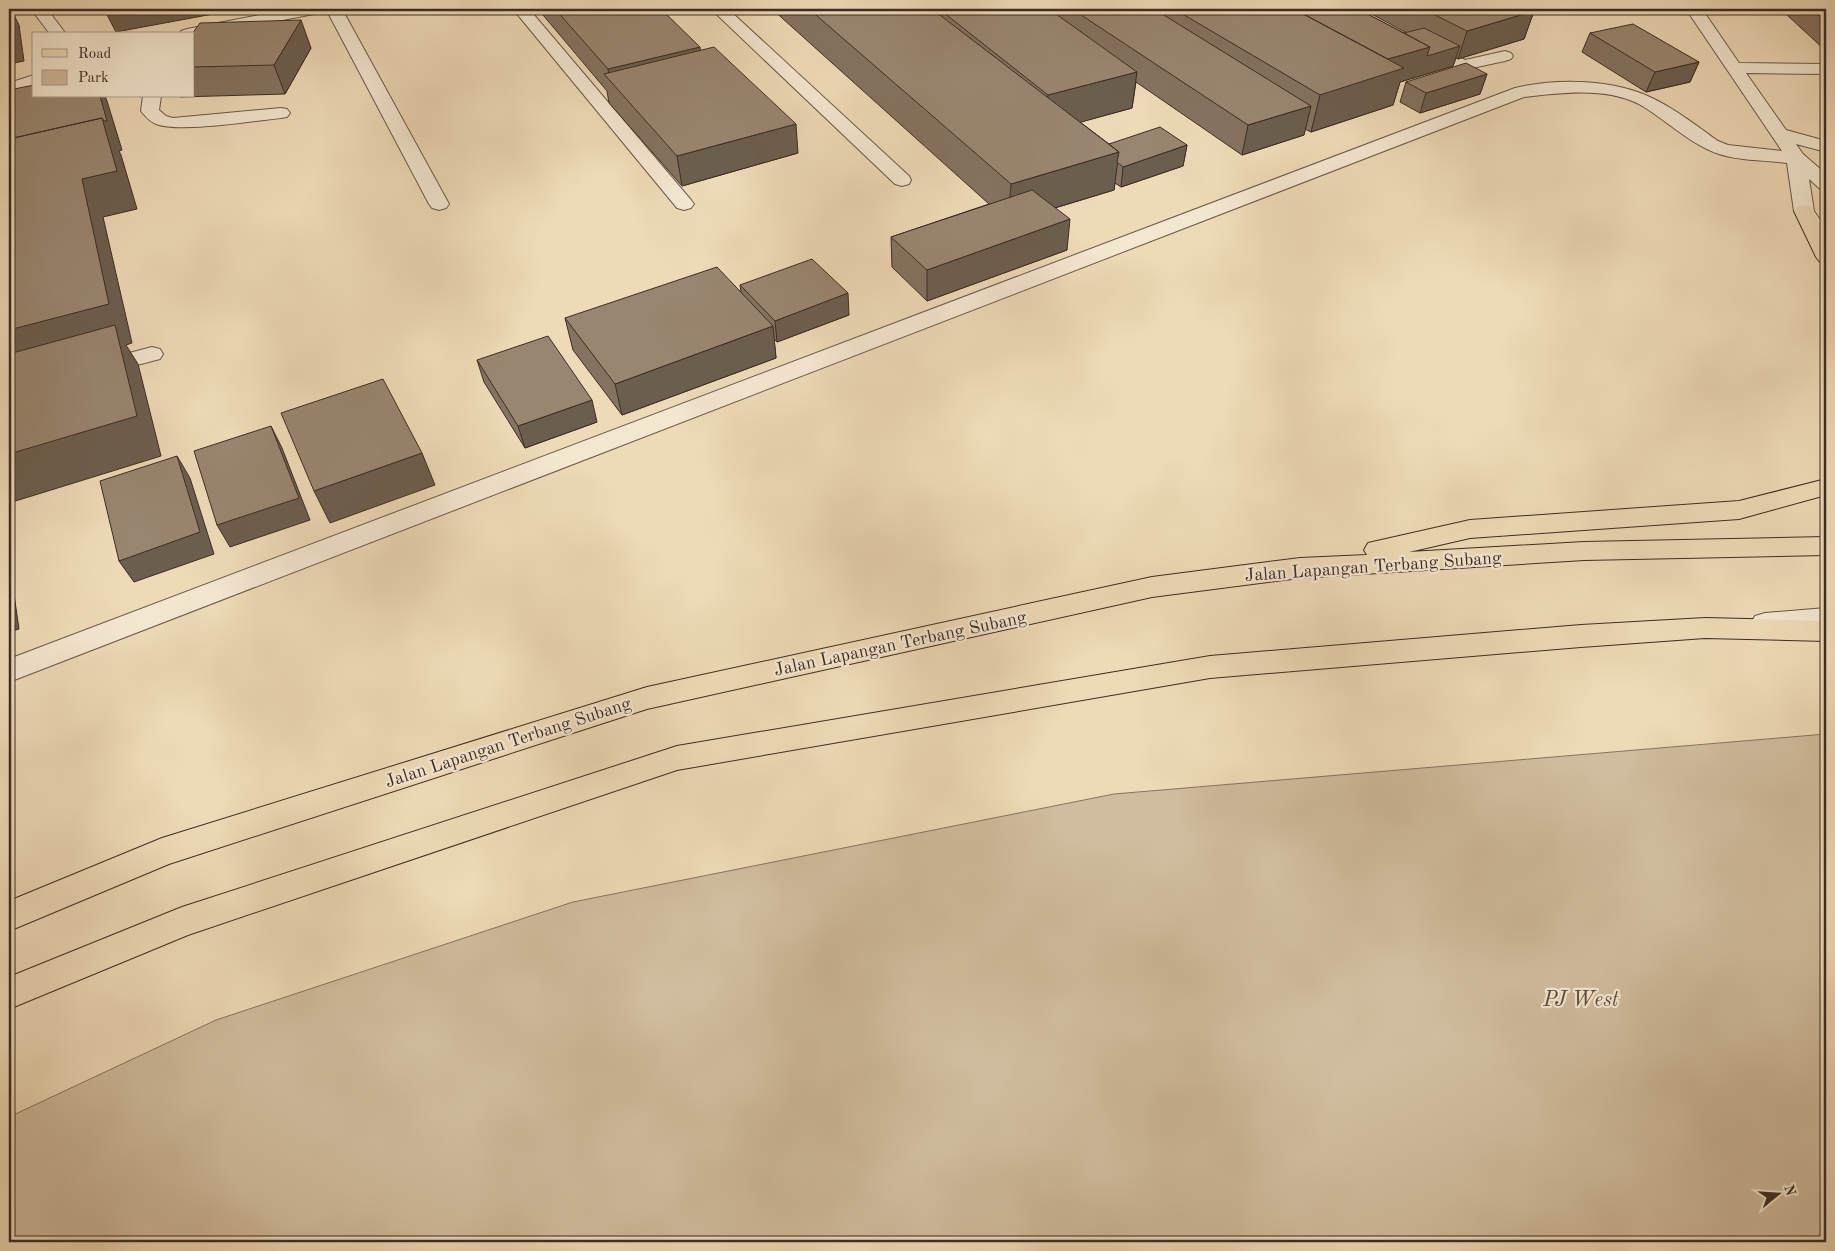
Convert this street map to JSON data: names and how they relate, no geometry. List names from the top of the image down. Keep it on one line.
{"streets":{"main road":["Jalan Lapangan Terbang Subang"]},"parks":["PJ West"],"legend":["Road","Park"],"north":"right"}
